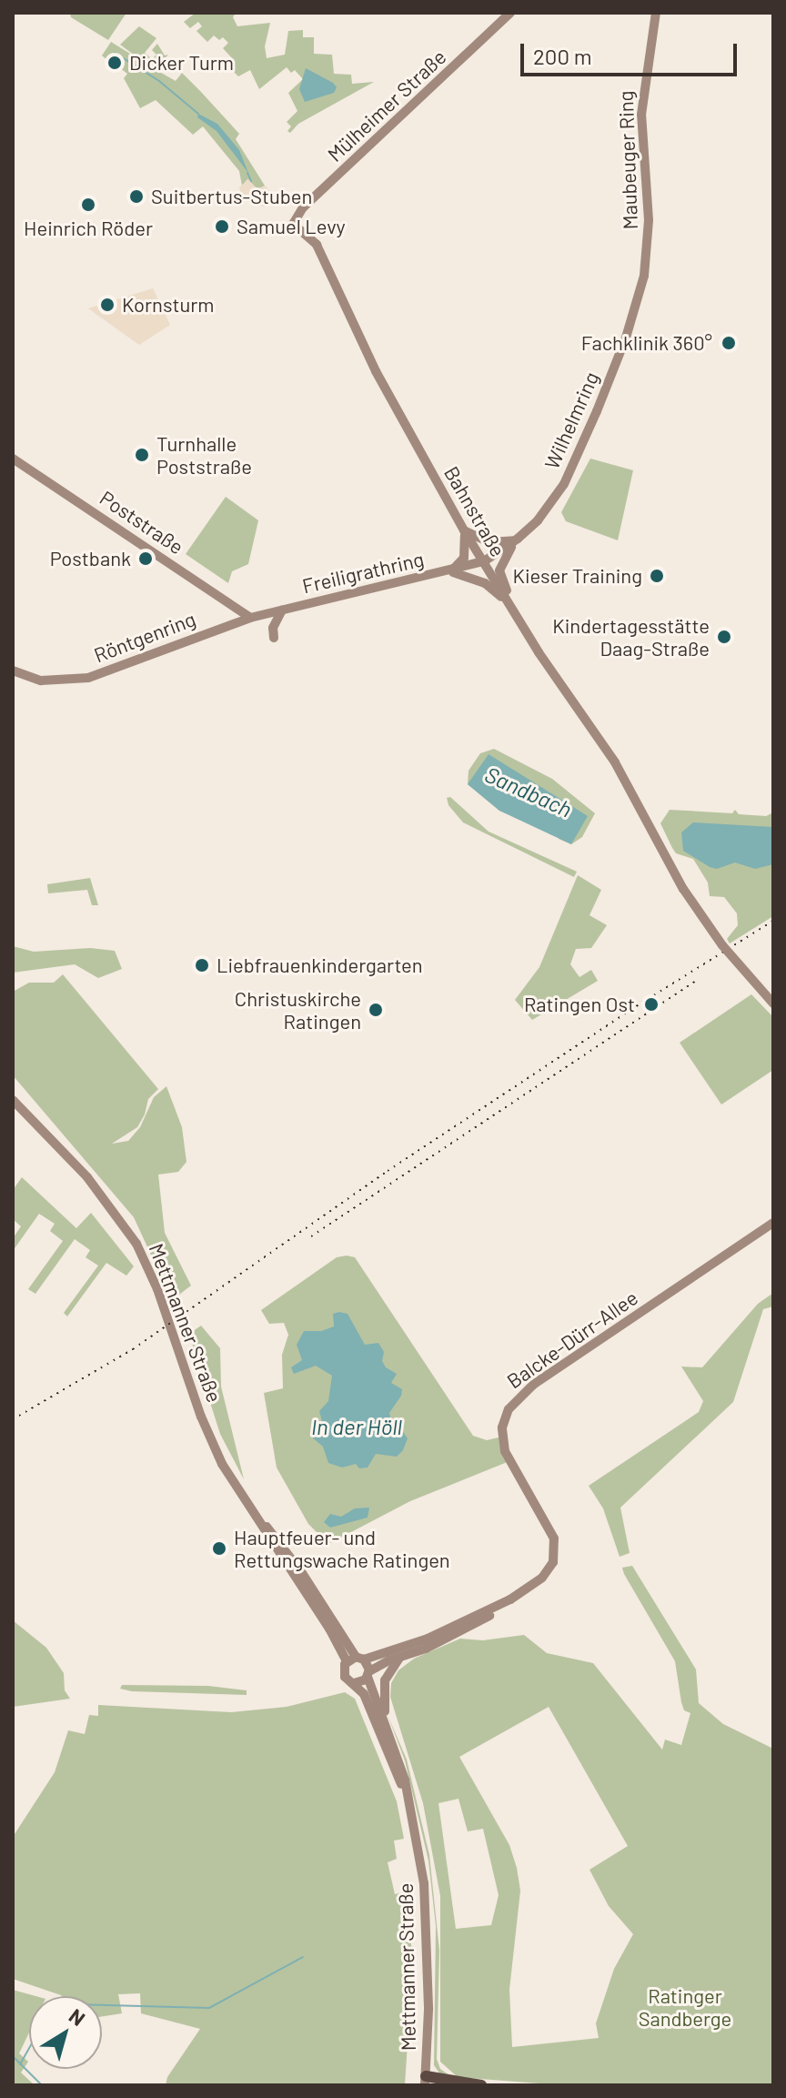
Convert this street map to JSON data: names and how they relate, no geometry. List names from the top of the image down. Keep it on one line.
{"streets":{"main road":["Mülheimer Straße","Maubeuger Ring","Wilhelmring","Bahnstraße","Poststraße","Freiligrathring","Röntgenring","Mettmanner Straße","Balcke-Dürr-Allee"]},"crossings":[["Mülheimer Straße","Bahnstraße"],["Maubeuger Ring","Wilhelmring"],["Wilhelmring","Bahnstraße"],["Wilhelmring","Freiligrathring"],["Bahnstraße","Freiligrathring"],["Poststraße","Freiligrathring"],["Poststraße","Röntgenring"],["Freiligrathring","Röntgenring"],["Mettmanner Straße","Balcke-Dürr-Allee"]],"water":["Sandbach","In der Höll"],"parks":["Ratinger Sandberge"],"places":["Dicker Turm","Suitbertus-Stuben","Heinrich Röder","Samuel Levy","Kornsturm","Fachklinik 360°","Turnhalle Poststraße","Postbank","Kieser Training","Kindertagesstätte Daag-Straße","Liebfrauenkindergarten","Ratingen Ost","Christuskirche Ratingen","Hauptfeuer- und Rettungswache Ratingen"],"scale_bar":"200 m","north":"top right"}
